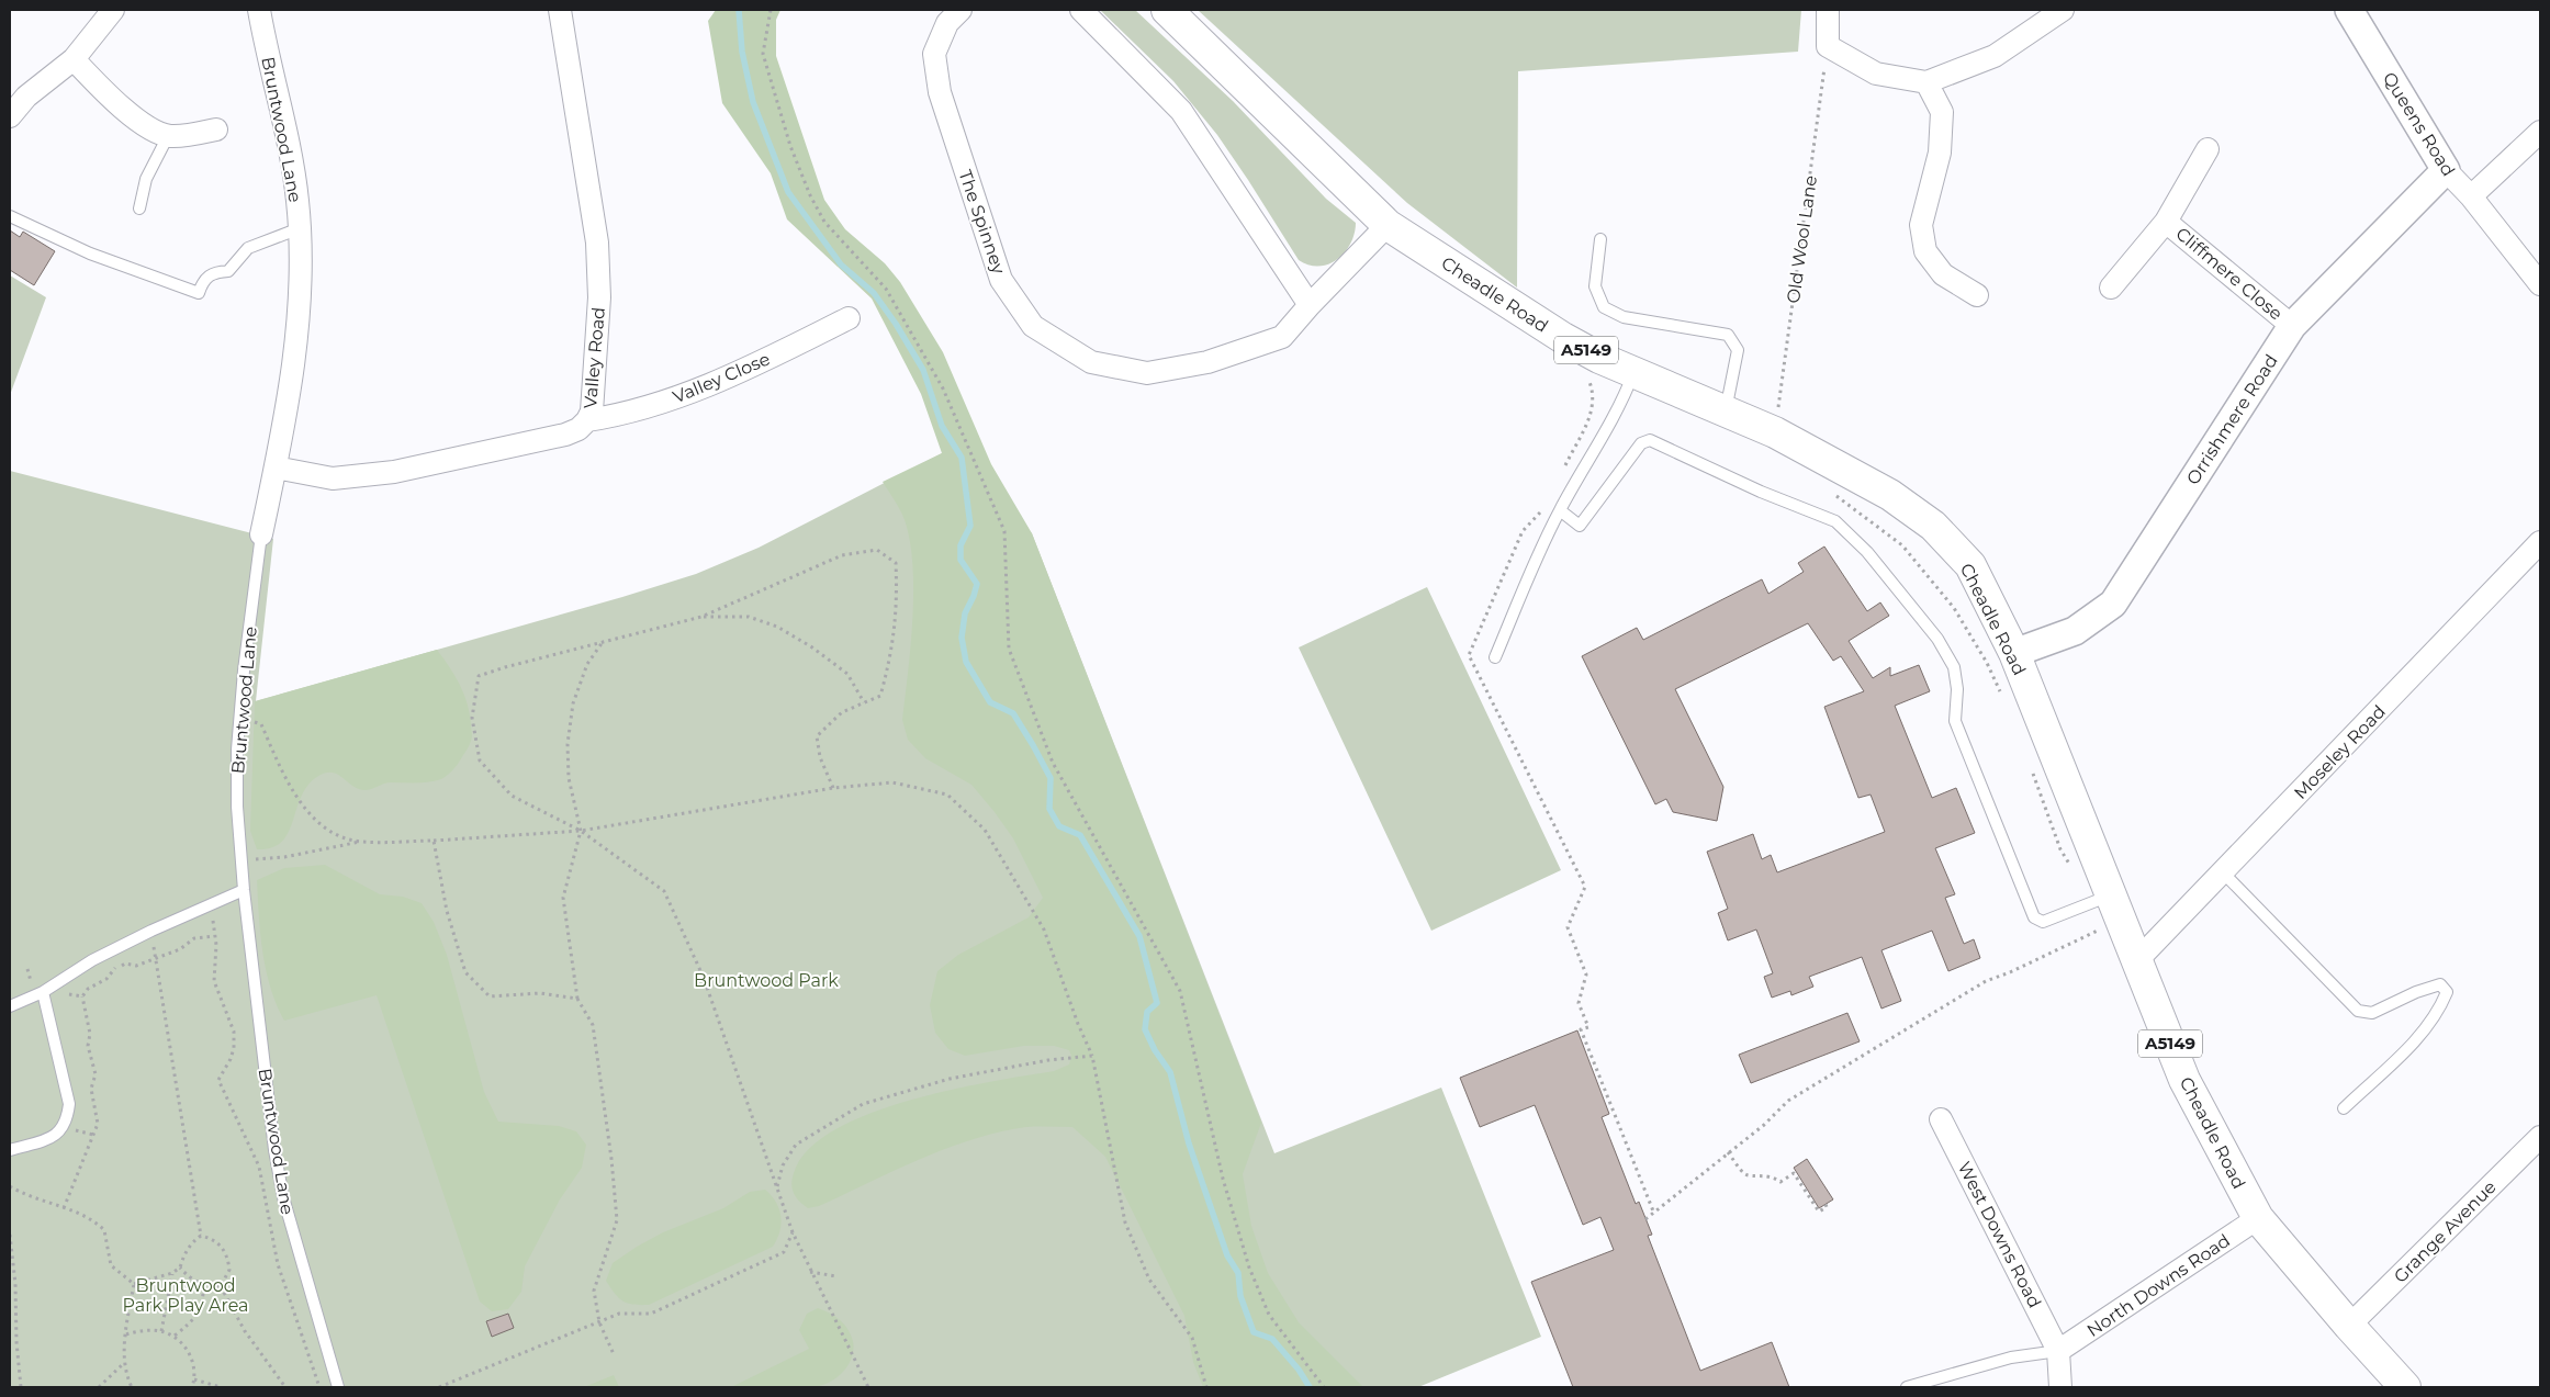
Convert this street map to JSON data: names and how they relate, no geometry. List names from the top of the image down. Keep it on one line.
{"streets":{"main road":["Cheadle Road","A5149"],"street":["Queens Road","Bruntwood Lane","The Spinney","Cliffmere Close","Valley Road","Valley Close","Orrishmere Road","Moseley Road","Grange Avenue","West Downs Road","North Downs Road"],"path":["Old Wool Lane"]},"crossings":[["Queens Road","Orrishmere Road"],["Bruntwood Lane","Valley Road"],["The Spinney","Cheadle Road"],["Old Wool Lane","Cheadle Road"],["Cliffmere Close","Orrishmere Road"],["Cheadle Road","Orrishmere Road"],["Cheadle Road","Moseley Road"],["Cheadle Road","Grange Avenue"],["Cheadle Road","North Downs Road"],["Valley Road","Valley Close"],["West Downs Road","North Downs Road"]],"parks":["Bruntwood Park","Bruntwood Park Play Area"]}
